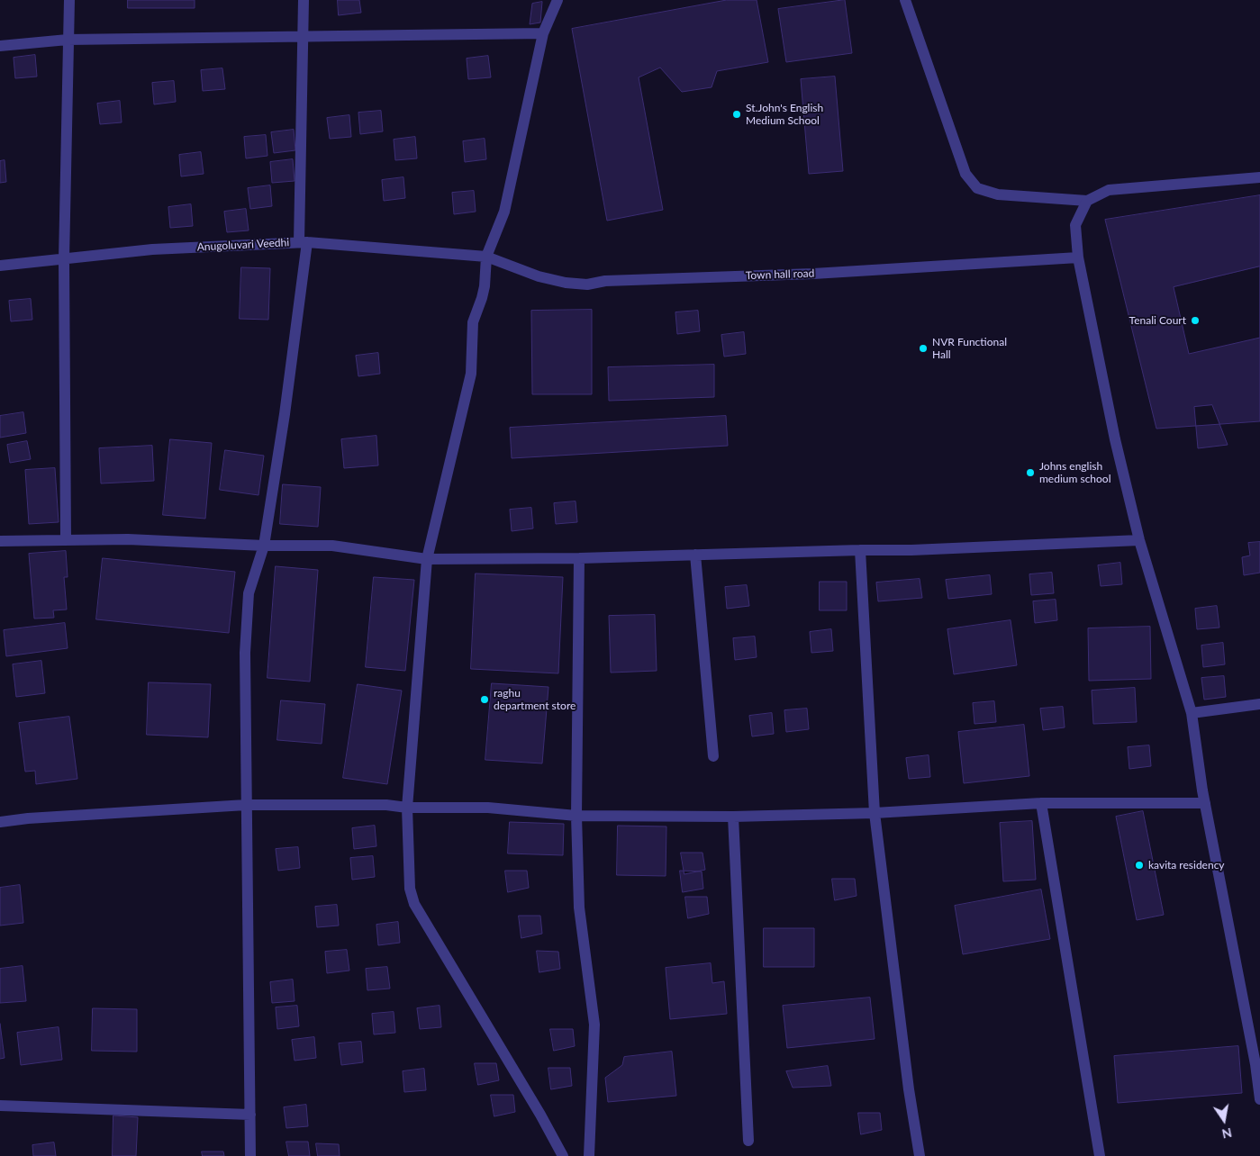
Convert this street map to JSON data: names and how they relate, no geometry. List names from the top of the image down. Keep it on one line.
{"streets":{"street":["Anugoluvari Veedhi","Town hall road"]},"crossings":[["Anugoluvari Veedhi","Town hall road"]],"places":["St.John's English Medium School","Tenali Court","NVR Functional Hall","Johns english medium school","raghu department store","kavita residency"],"north":"bottom"}
